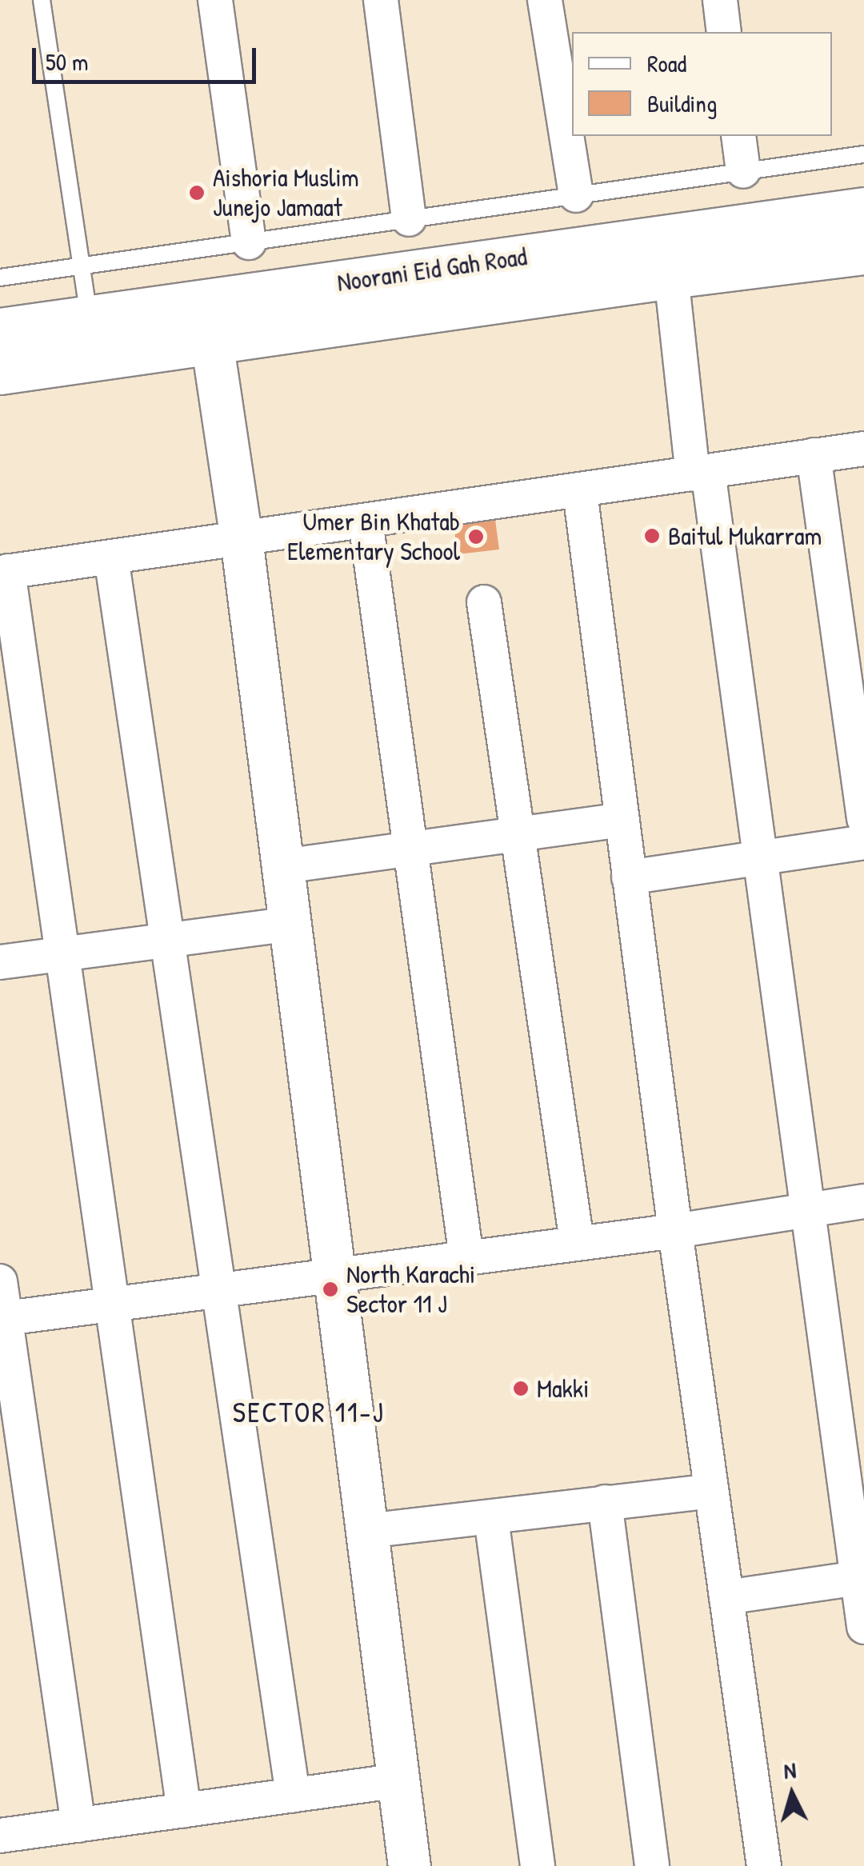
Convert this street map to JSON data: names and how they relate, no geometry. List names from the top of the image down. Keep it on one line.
{"streets":{"main road":["Noorani Eid Gah Road"]},"districts":["SECTOR 11-J"],"places":["Aishoria Muslim Junejo Jamaat","Baitul Mukarram","Umer Bin Khatab Elementary School","North Karachi Sector 11 J","Makki"],"legend":["Road","Building"],"scale_bar":"50 m","north":"top"}
